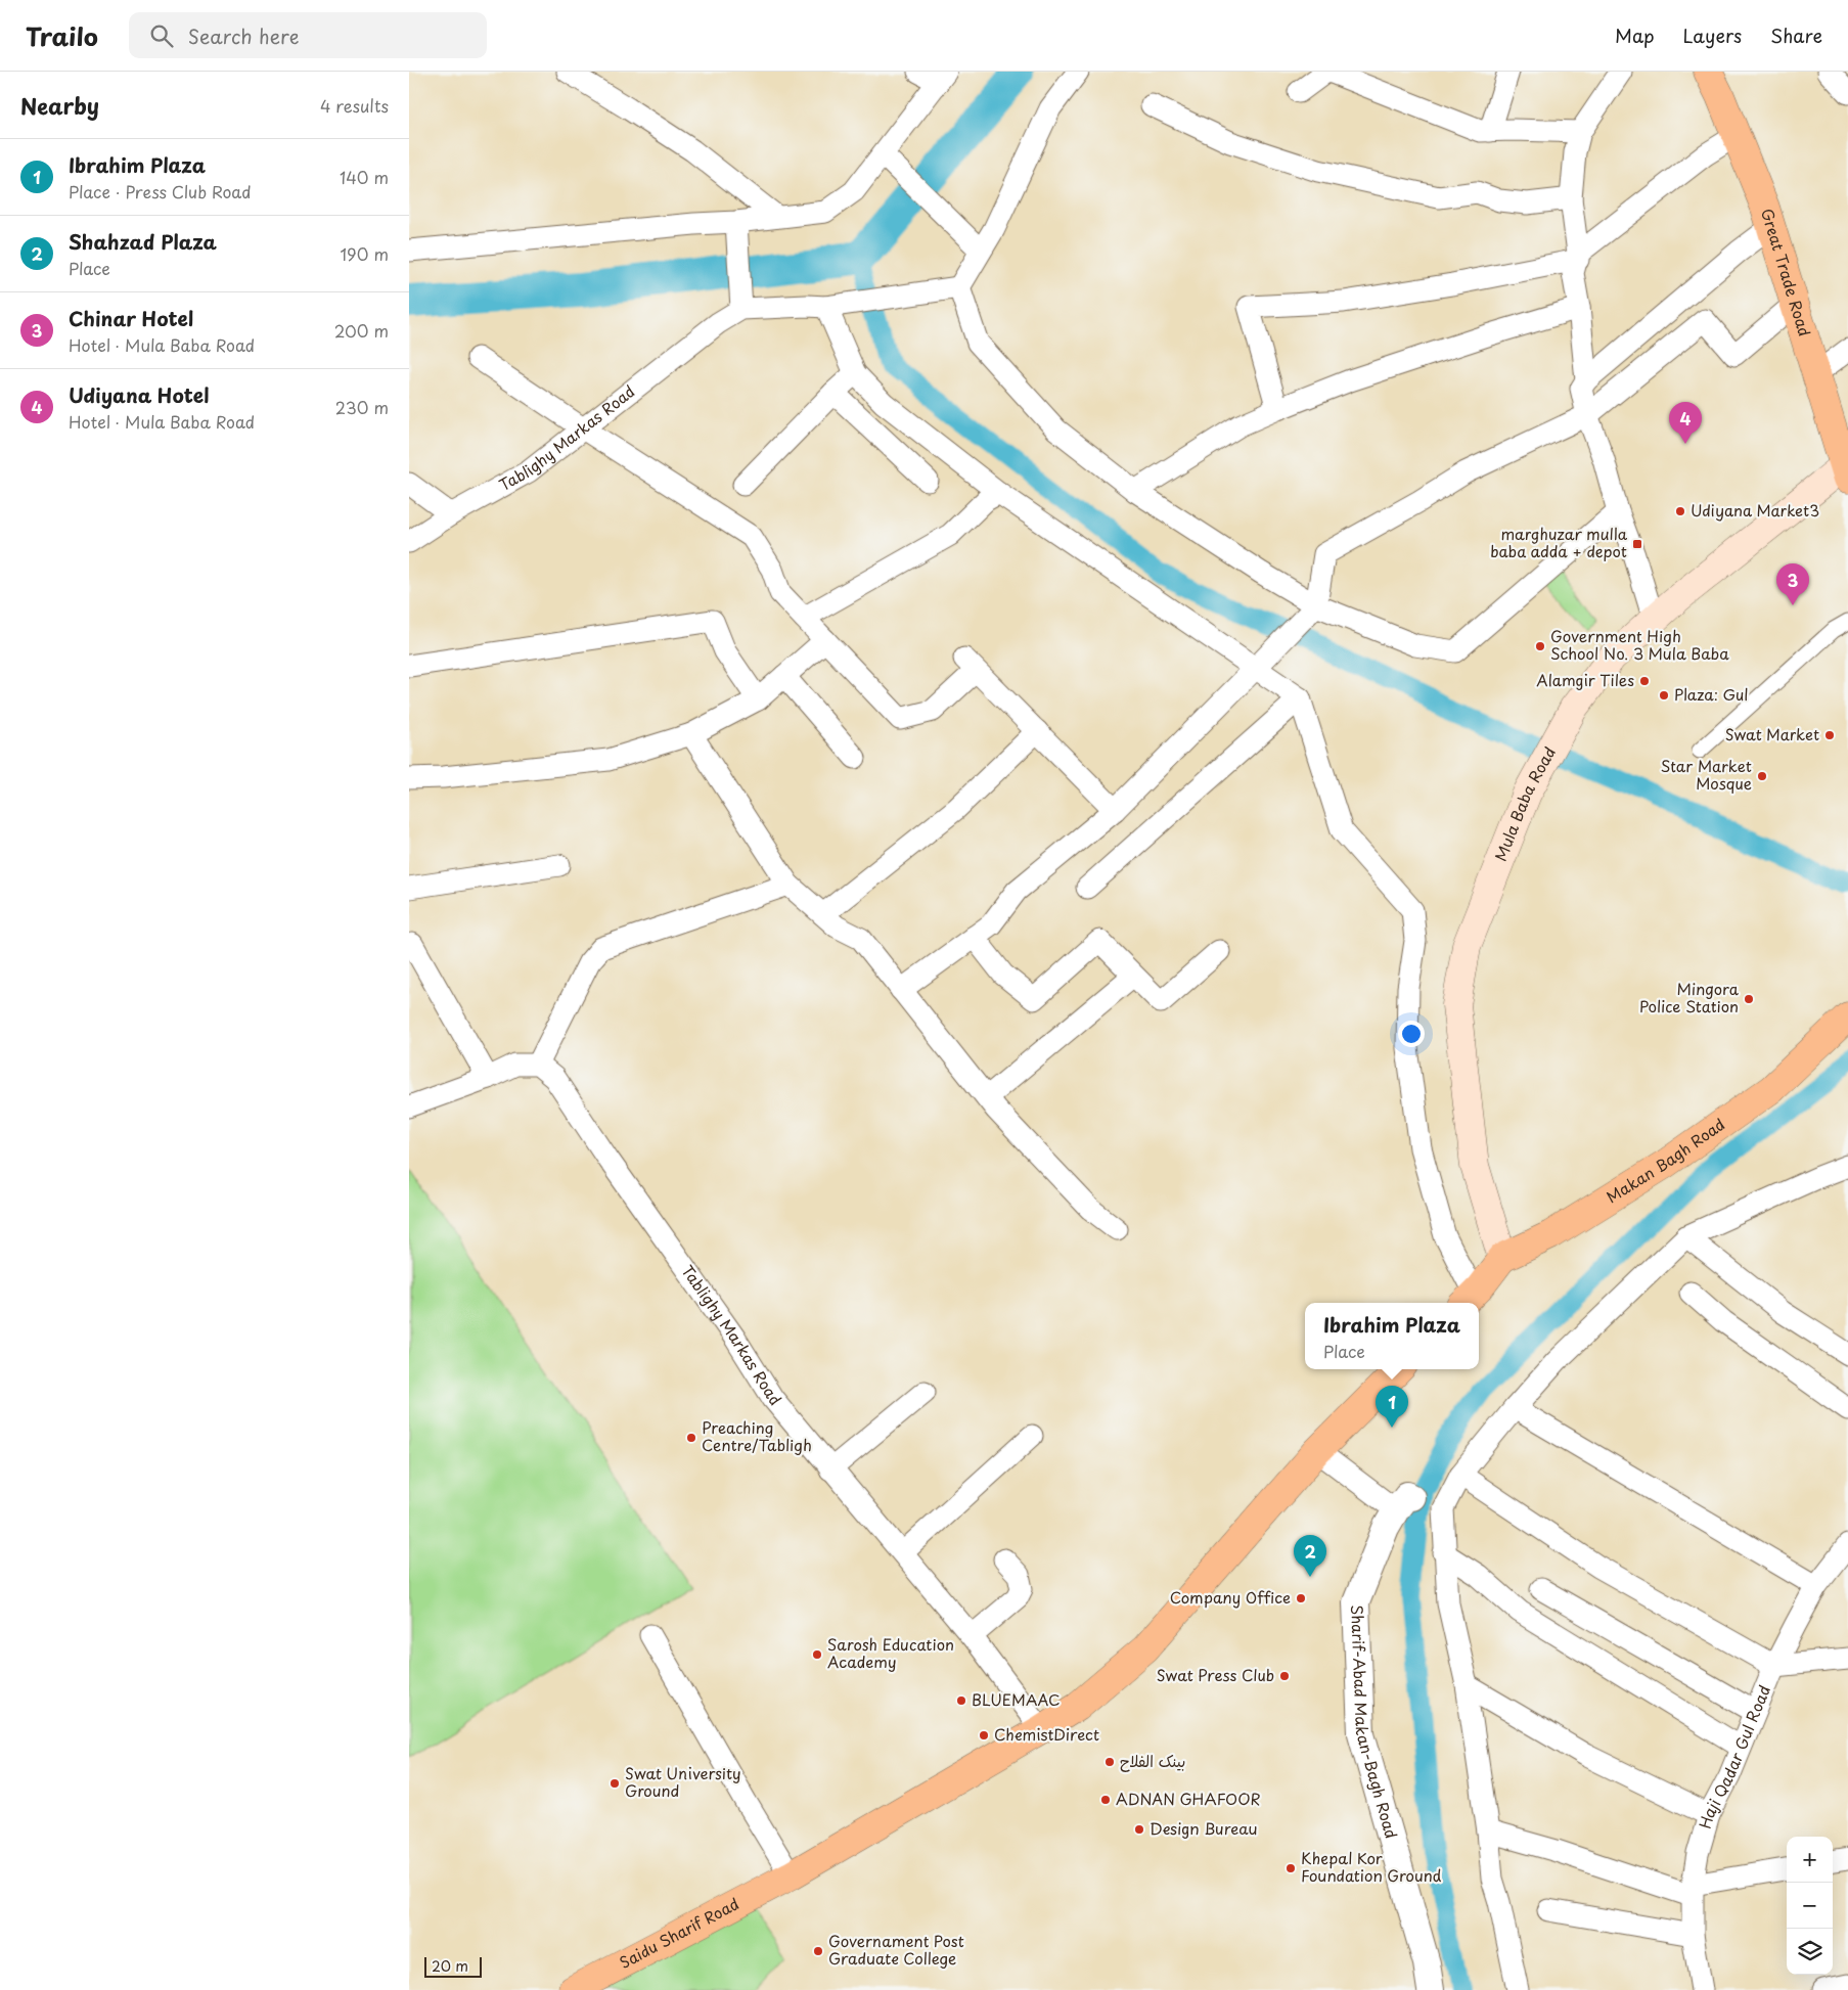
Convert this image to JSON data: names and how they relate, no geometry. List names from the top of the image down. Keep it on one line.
{"streets":{"main road":["Great Trade Road","Mula Baba Road","Makan Bagh Road","Saidu Sharif Road"],"street":["Tablighy Markas Road","Sharif-Abad Makan-Bagh Road","Haji Qadar Gul Road"]},"crossings":[["Great Trade Road","Mula Baba Road"],["Mula Baba Road","Makan Bagh Road"]],"places":{"other":["Udiyana Market3","Government High School No. 3 Mula Baba","Alamgir Tiles","Plaza: Gul","Swat Market","Star Market Mosque","Mingora Police Station","Preaching Centre/Tabligh","Company Office","Sarosh Education Academy","Swat Press Club","BLUEMAAC","ChemistDirect","بینک الفلاح","Swat University Ground","ADNAN GHAFOOR","Design Bureau","Khepal Kor Foundation Ground","Governament Post Graduate College"],"transit":["marghuzar mulla baba adda + depot"]},"scale_bar":"20 m","page":{"header":"Trailo","search":"Search here","nav":["Map","Layers","Share"],"heading":["Nearby","4 results"],"list":[{"mark":"1","name":"Ibrahim Plaza","note":"Place · Press Club Road","value":"140 m"},{"mark":"2","name":"Shahzad Plaza","note":"Place","value":"190 m"},{"mark":"3","name":"Chinar Hotel","note":"Hotel · Mula Baba Road","value":"200 m"},{"mark":"4","name":"Udiyana Hotel","note":"Hotel · Mula Baba Road","value":"230 m"}],"pins":["4","3","1","2"],"popup":["Ibrahim Plaza","Place"],"map_buttons":["+","−"],"scale":"20 m"}}
